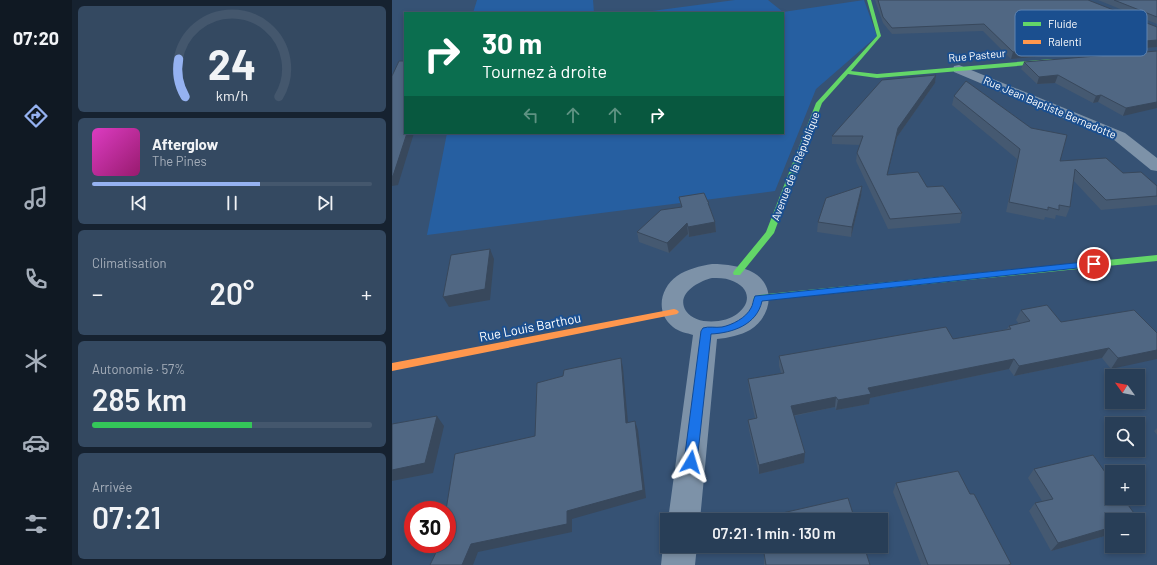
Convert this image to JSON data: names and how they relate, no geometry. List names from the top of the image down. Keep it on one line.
{"streets":{"street":["Rue Pasteur","Rue Jean Baptiste Bernadotte","Avenue de la République","Rue Louis Barthou"]},"crossings":[["Rue Pasteur","Rue Jean Baptiste Bernadotte"],["Rue Pasteur","Avenue de la République"],["Avenue de la République","Rue Louis Barthou"]],"legend":["Fluide","Ralenti"],"north":"top left","page":{"tabs":"07:20","turn":["30 m","Tournez à droite"],"song":["Afterglow","The Pines"],"tile":["Climatisation",["Autonomie · 57%","285 km"],["Arrivée","07:21"]],"heat":["−","20°","+"],"map_buttons":["+","−"],"limit":"30","trip":"07:21 · 1 min · 130 m","gauge":["24","km/h"]}}
